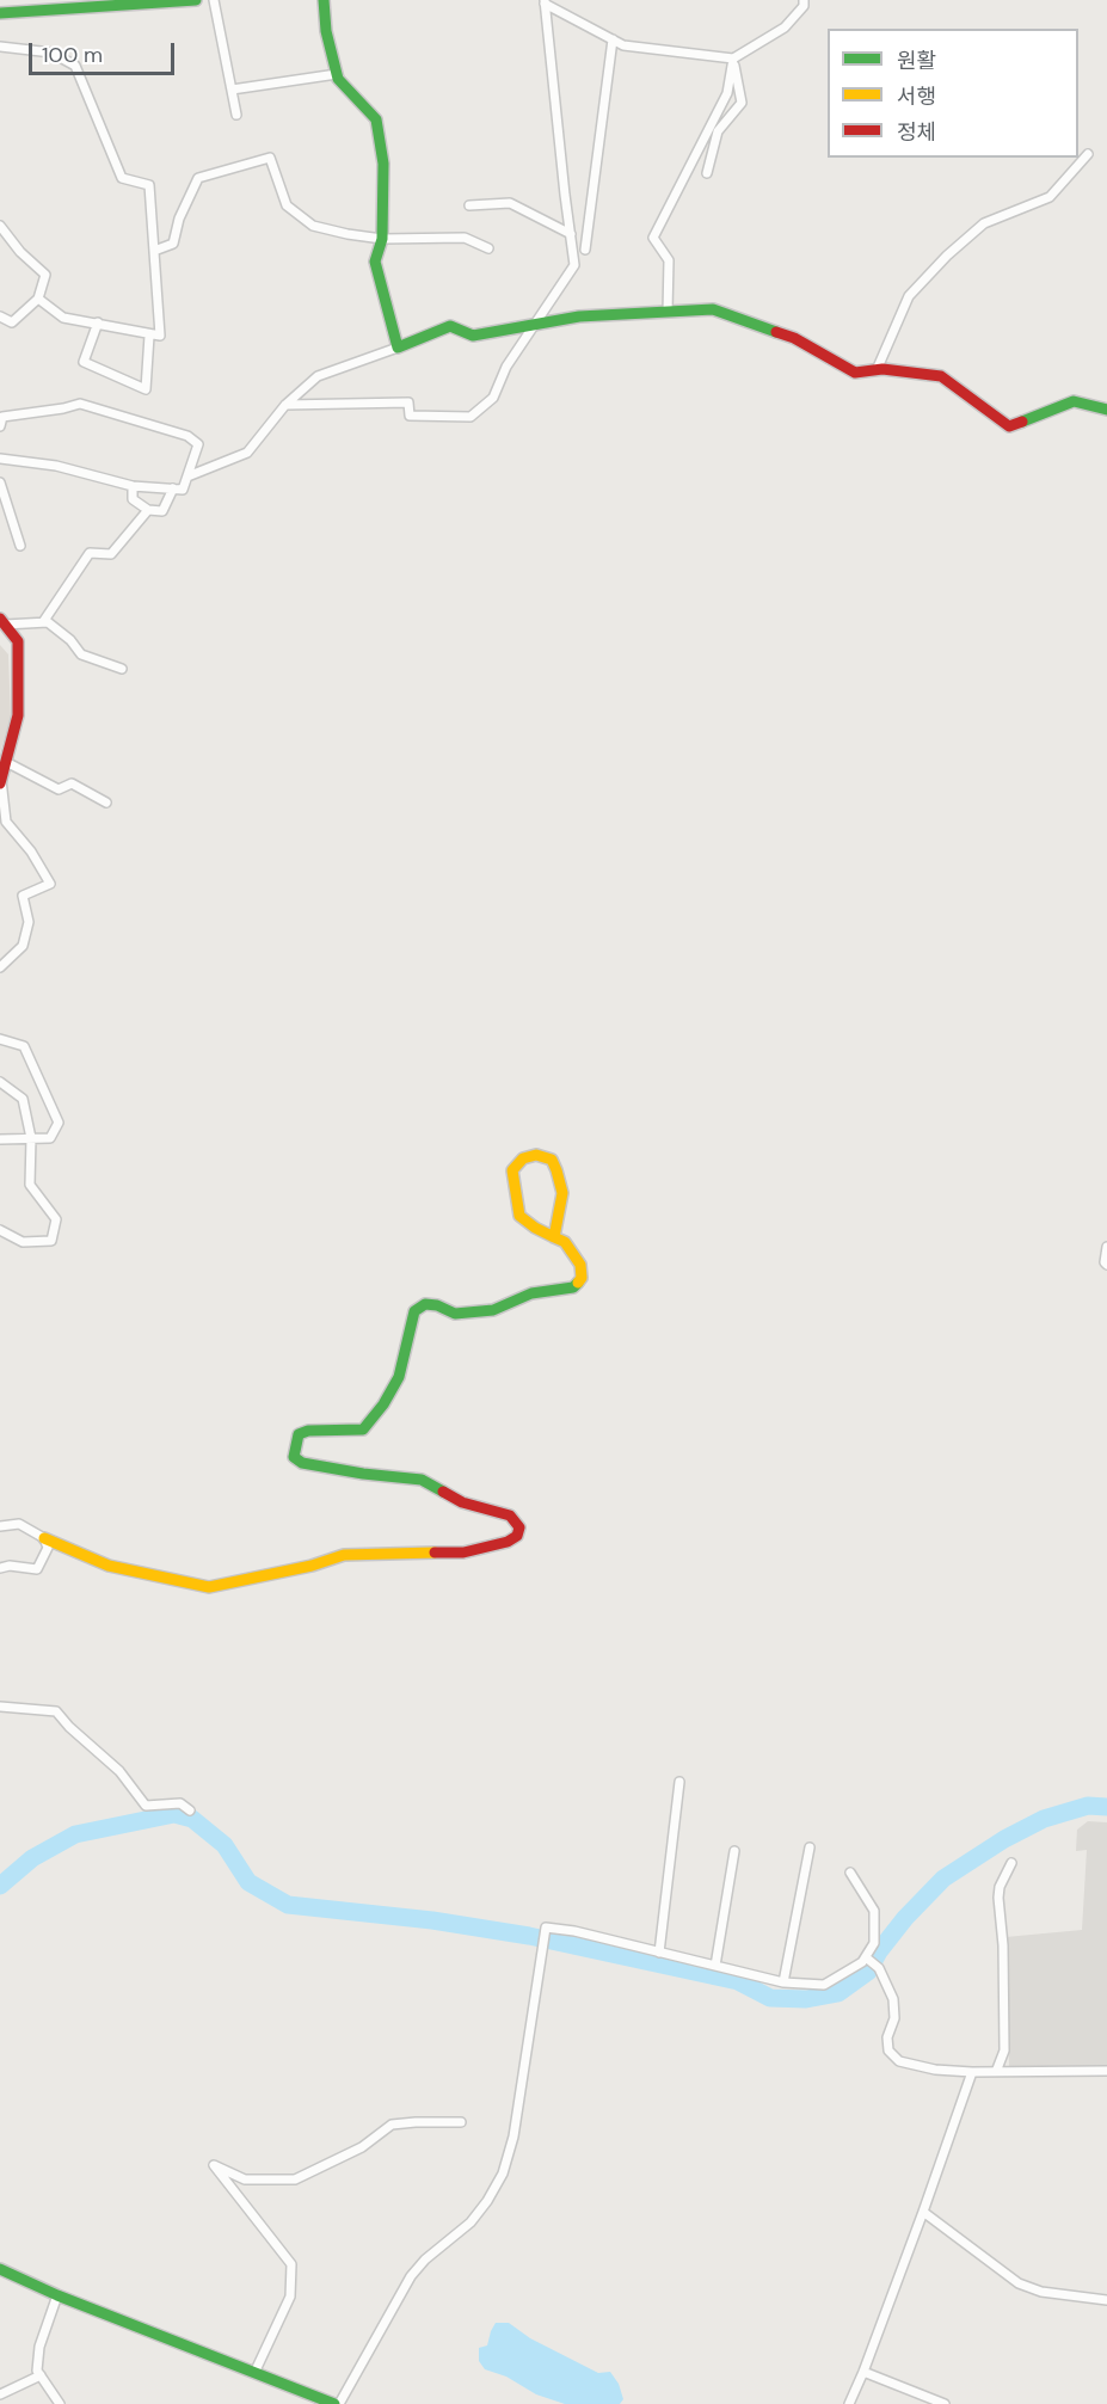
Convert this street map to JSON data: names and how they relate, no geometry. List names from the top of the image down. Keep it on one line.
{"legend":["원활","서행","정체"],"scale_bar":"100 m"}
